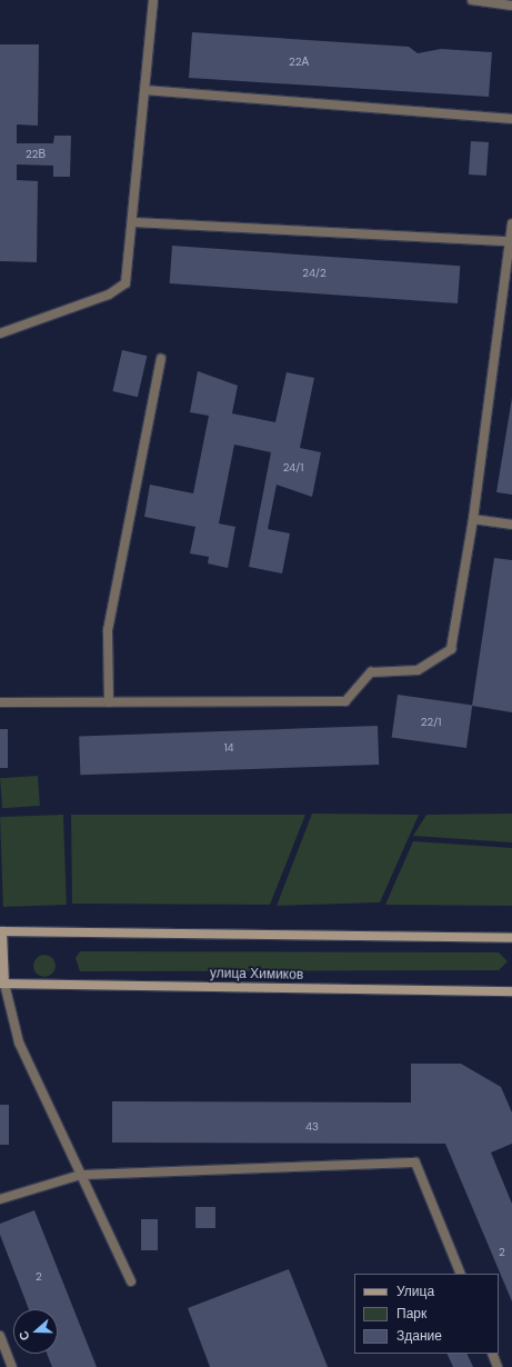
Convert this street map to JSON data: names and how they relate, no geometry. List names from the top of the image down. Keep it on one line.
{"streets":{"main road":["улица Химиков"]},"house_numbers":["22А","22В","24/2","24/1","22/1","14","43","2","2"],"legend":["Улица","Парк","Здание"],"north":"left"}
